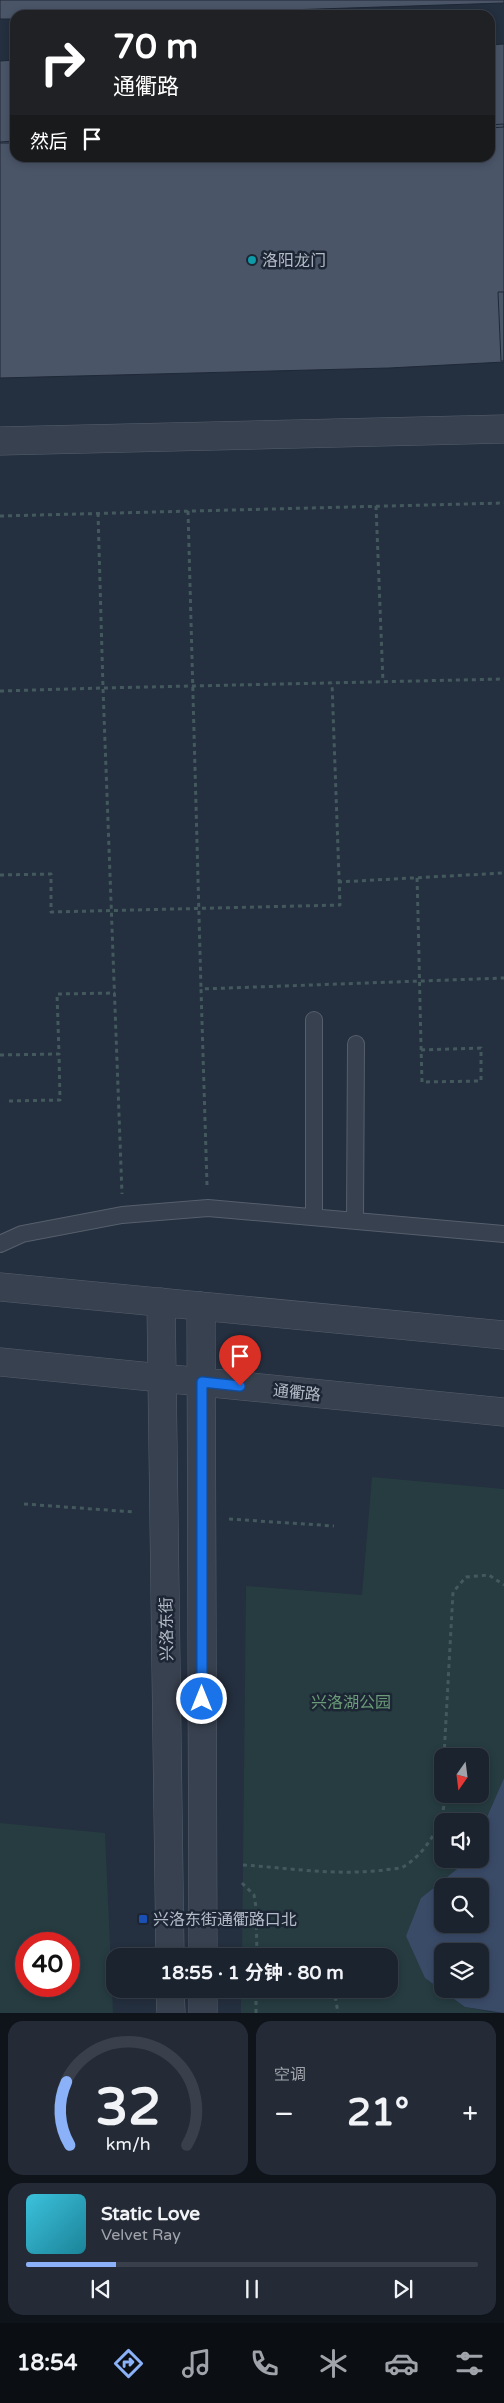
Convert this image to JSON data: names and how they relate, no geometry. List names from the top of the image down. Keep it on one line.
{"streets":{"street":["通衢路","兴洛东街"]},"crossings":[["通衢路","兴洛东街"]],"parks":["兴洛湖公园"],"places":{"other":["洛阳龙门"],"transit":["兴洛东街通衢路口北"]},"north":"bottom","page":{"turn":["70 m","通衢路"],"then":"然后","limit":"40","trip":"18:55 · 1 分钟 · 80 m","tile":"空调","heat":["−","21°","+"],"song":["Static Love","Velvet Ray"],"tabs":"18:54","gauge":["32","km/h"]}}
